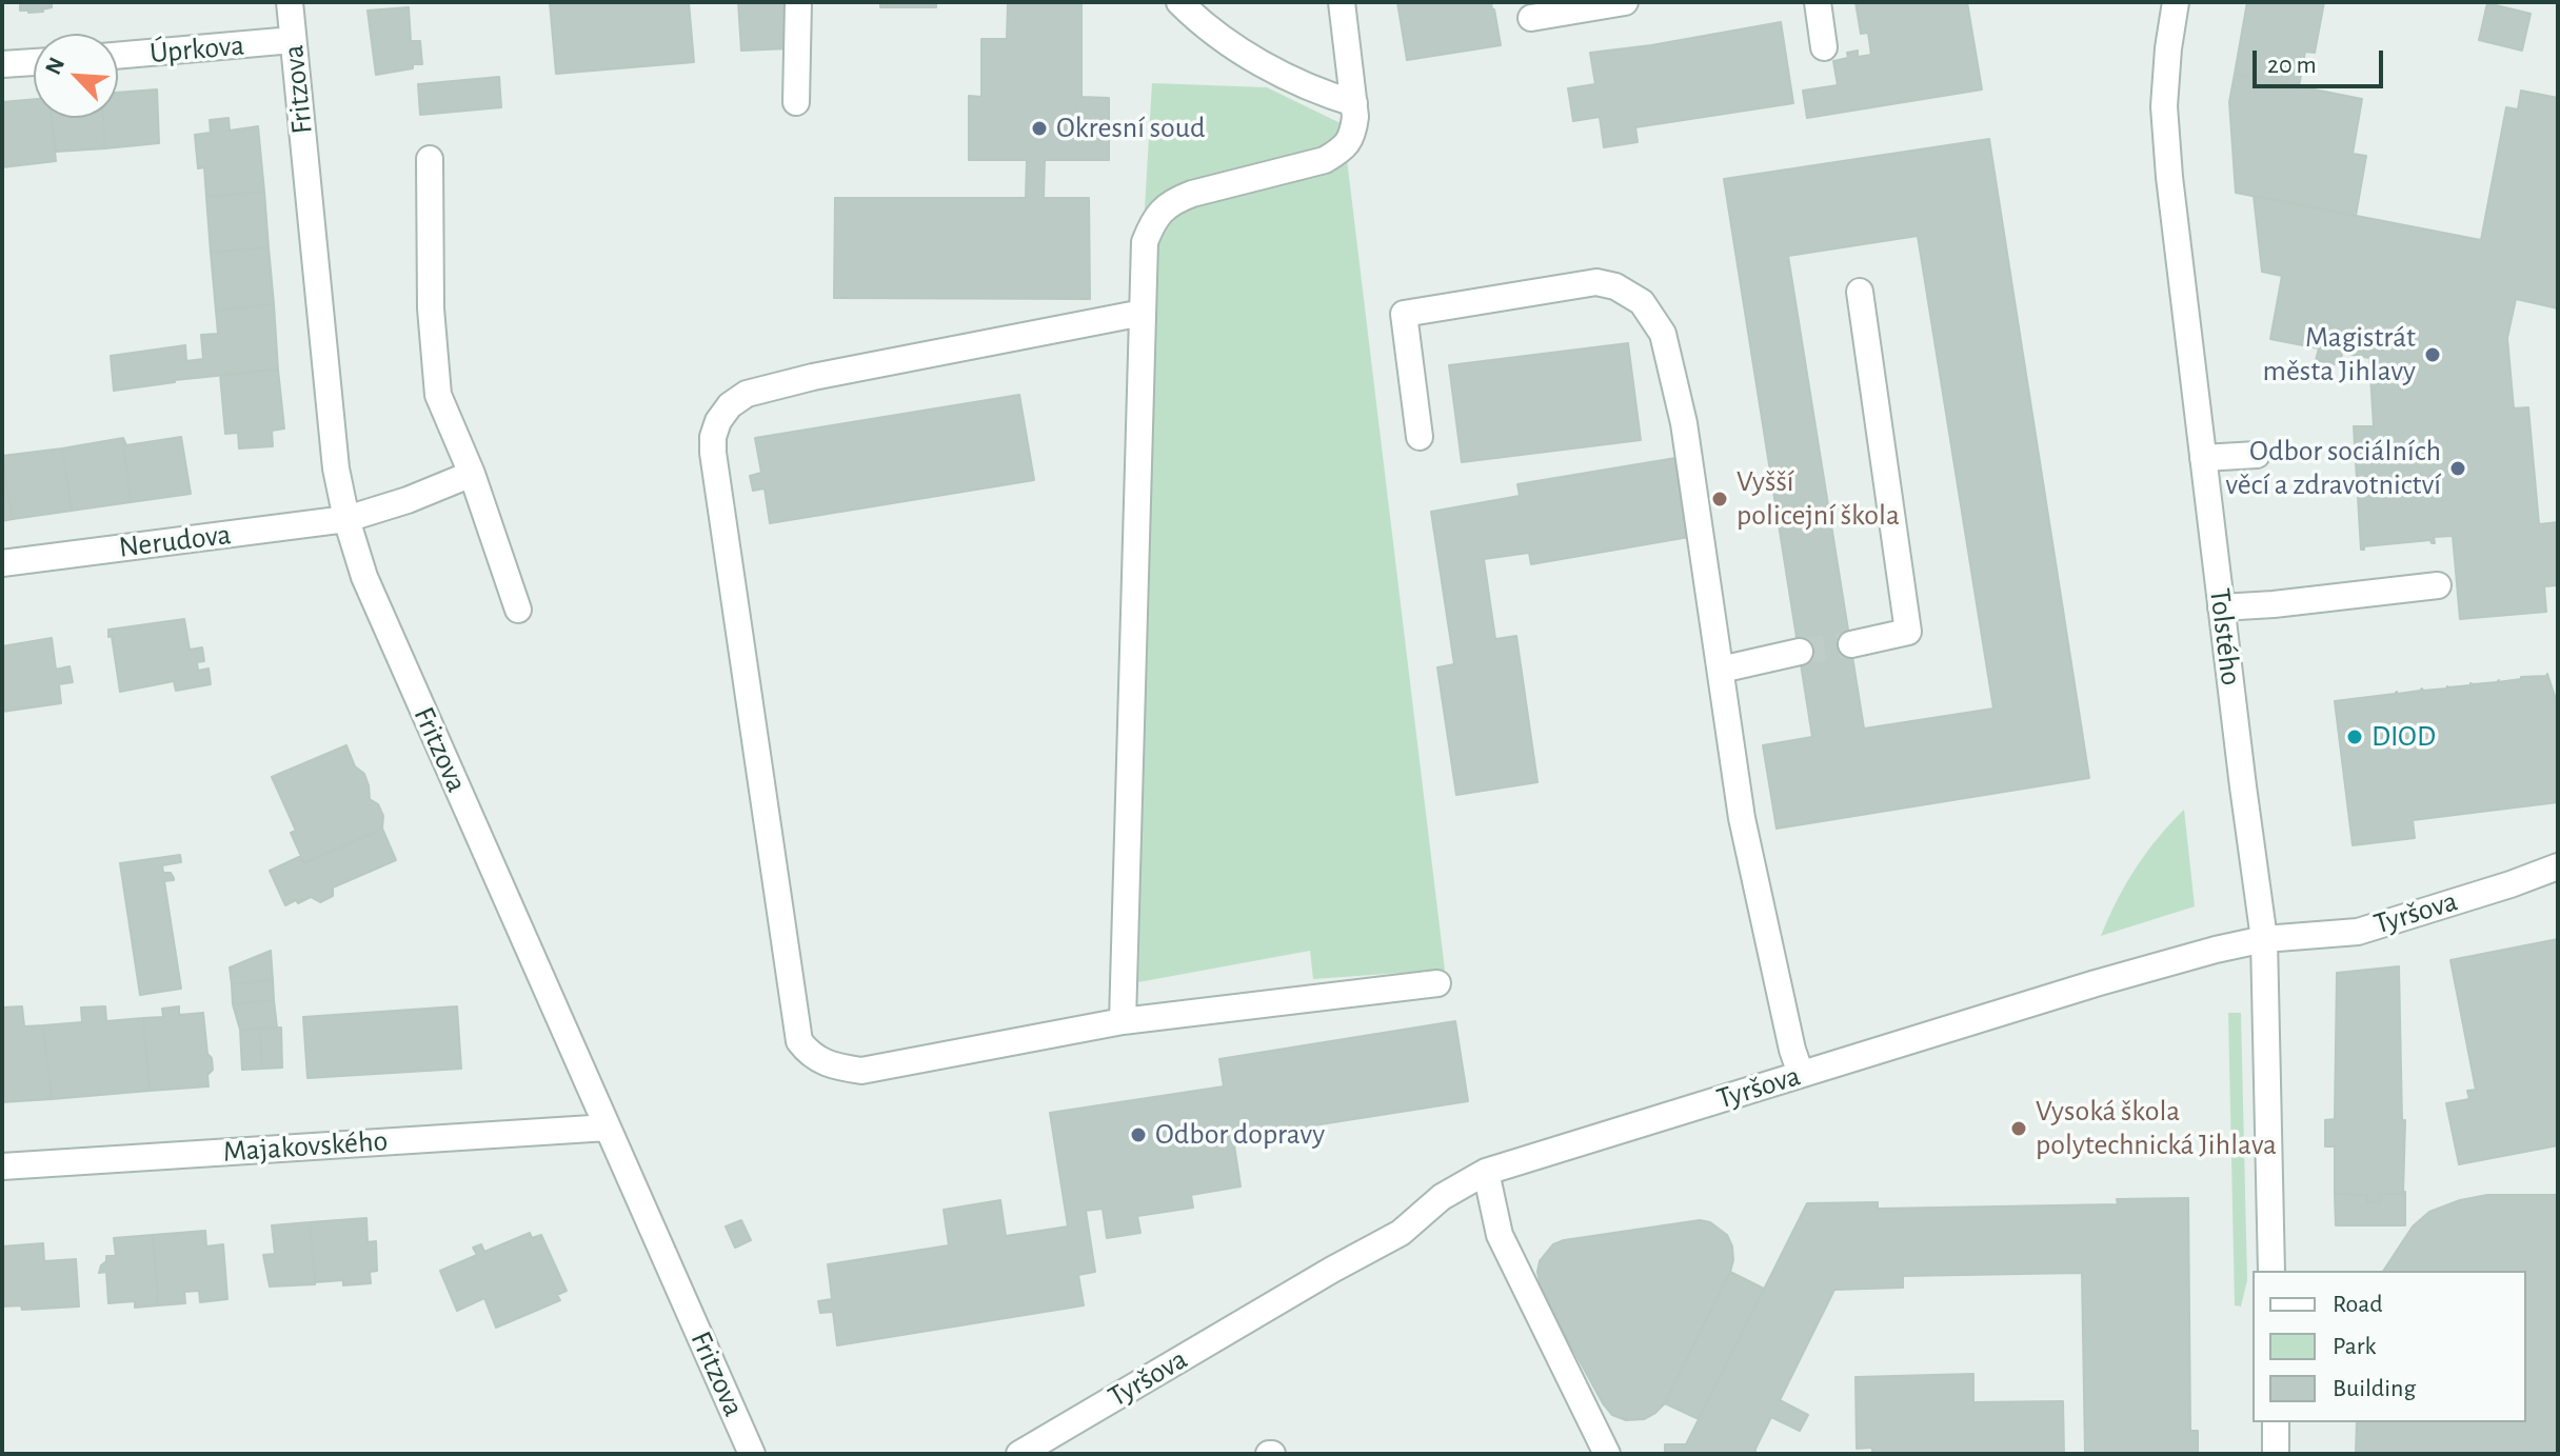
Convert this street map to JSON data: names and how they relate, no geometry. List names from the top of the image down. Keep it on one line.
{"streets":{"street":["Úprkova","Fritzova","Nerudova","Tolstého","Tyršova","Majakovského"]},"crossings":[["Úprkova","Fritzova"],["Fritzova","Nerudova"],["Fritzova","Majakovského"],["Tolstého","Tyršova"]],"places":["Okresní soud","Magistrát města Jihlavy","Odbor sociálních věcí a zdravotnictví","Vyšší policejní škola","DIOD","Vysoká škola polytechnická Jihlava","Odbor dopravy"],"legend":["Road","Park","Building"],"scale_bar":"20 m","north":"top left"}
